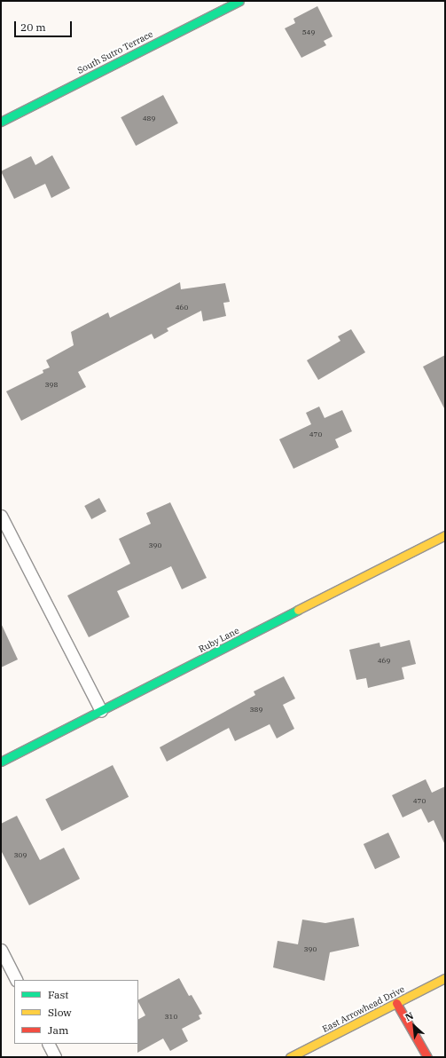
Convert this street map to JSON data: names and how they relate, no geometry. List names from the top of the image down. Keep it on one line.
{"streets":{"street":["South Sutro Terrace","Ruby Lane","East Arrowhead Drive"]},"house_numbers":["549","489","460","398","470","390","469","389","470","309","390","310"],"legend":["Fast","Slow","Jam"],"scale_bar":"20 m","north":"top left"}
